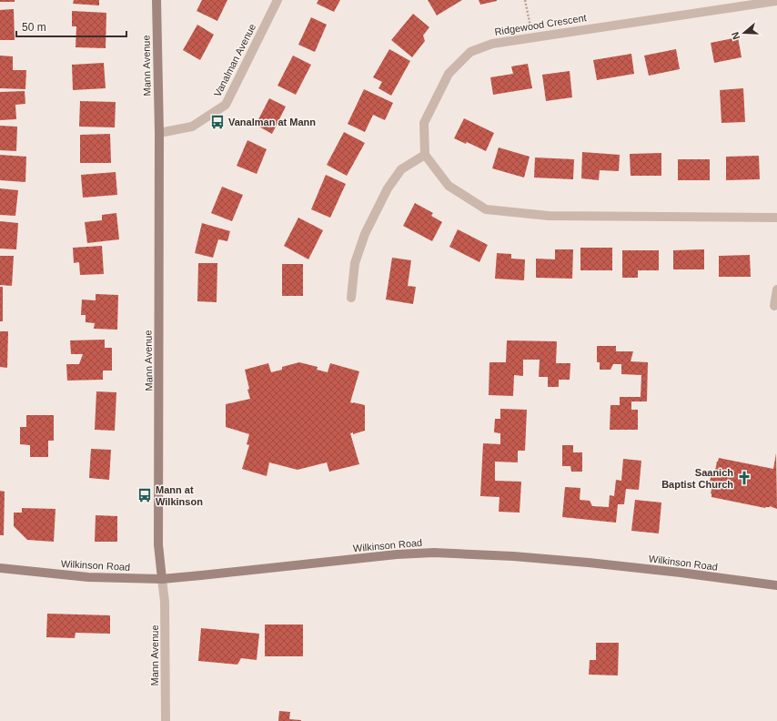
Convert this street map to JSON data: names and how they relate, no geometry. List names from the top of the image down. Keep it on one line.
{"streets":{"main road":["Mann Avenue","Wilkinson Road"],"street":["Ridgewood Crescent","Vanalman Avenue"]},"crossings":[["Vanalman Avenue","Mann Avenue"],["Mann Avenue","Wilkinson Road"]],"places":{"bus stop":["Vanalman at Mann","Mann at Wilkinson"],"church":["Saanich Baptist Church"]},"scale_bar":"50 m","north":"left"}
